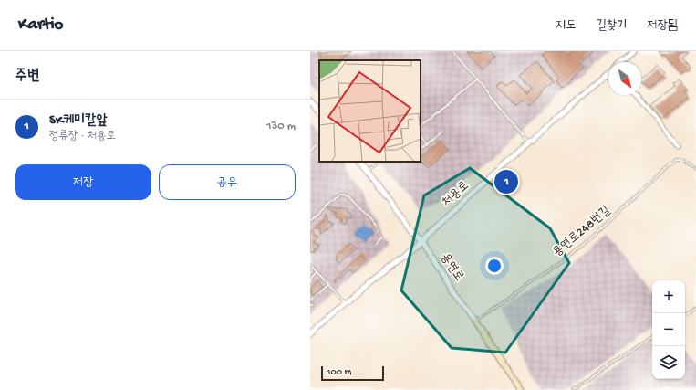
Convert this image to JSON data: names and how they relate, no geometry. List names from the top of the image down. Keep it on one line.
{"streets":{"main road":["용연로"],"street":["처용로"],"lane":["용연로248번길"]},"crossings":[["처용로","용연로"],["용연로248번길","용연로"]],"scale_bar":"100 m","north":"bottom right","page":{"header":"Kartio","nav":["지도","길찾기","저장됨"],"heading":"주변","list":[{"mark":"1","name":"SK케미칼앞","note":"정류장 · 처용로","value":"130 m"}],"buttons":["저장","공유"],"pins":"1","map_buttons":["+","−"],"scale":"100 m"}}
